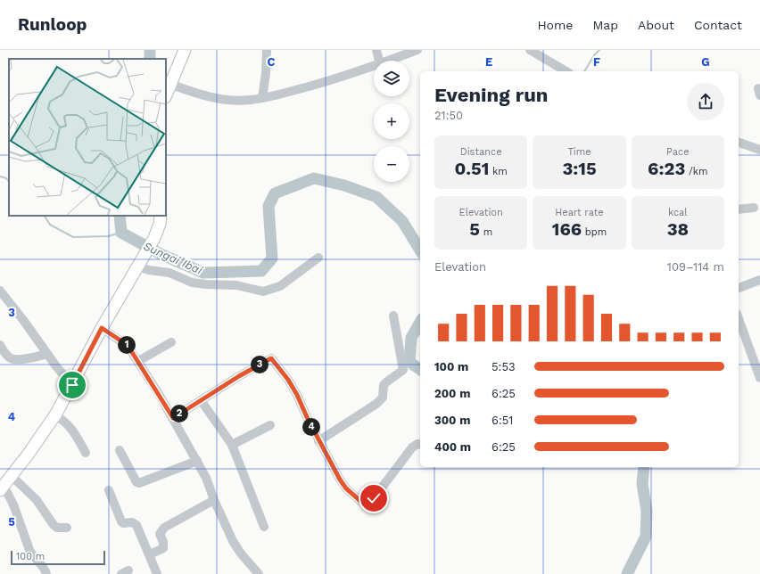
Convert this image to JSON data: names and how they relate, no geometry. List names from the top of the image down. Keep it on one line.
{"water":["Sungai Ibai"],"scale_bar":"100 m","page":{"header":"Runloop","nav":["Home","Map","About","Contact"],"map_buttons":["+","−"],"heading":["Evening run","21:50"],"stats":[["Distance","0.51 km"],["Time","3:15"],["Pace","6:23 /km"],["Elevation","5 m"],["Heart rate","166 bpm"],["kcal","38"]],"chart":["Elevation","109–114 m"],"pins":["1","3","2","4"],"list":[{"name":"100 m","note":"5:53"},{"name":"200 m","note":"6:25"},{"name":"300 m","note":"6:51"},{"name":"400 m","note":"6:25"}],"scale":"100 m"},"grid":{"columns":["C","E","F","G"],"rows":["3","4","5"]}}
